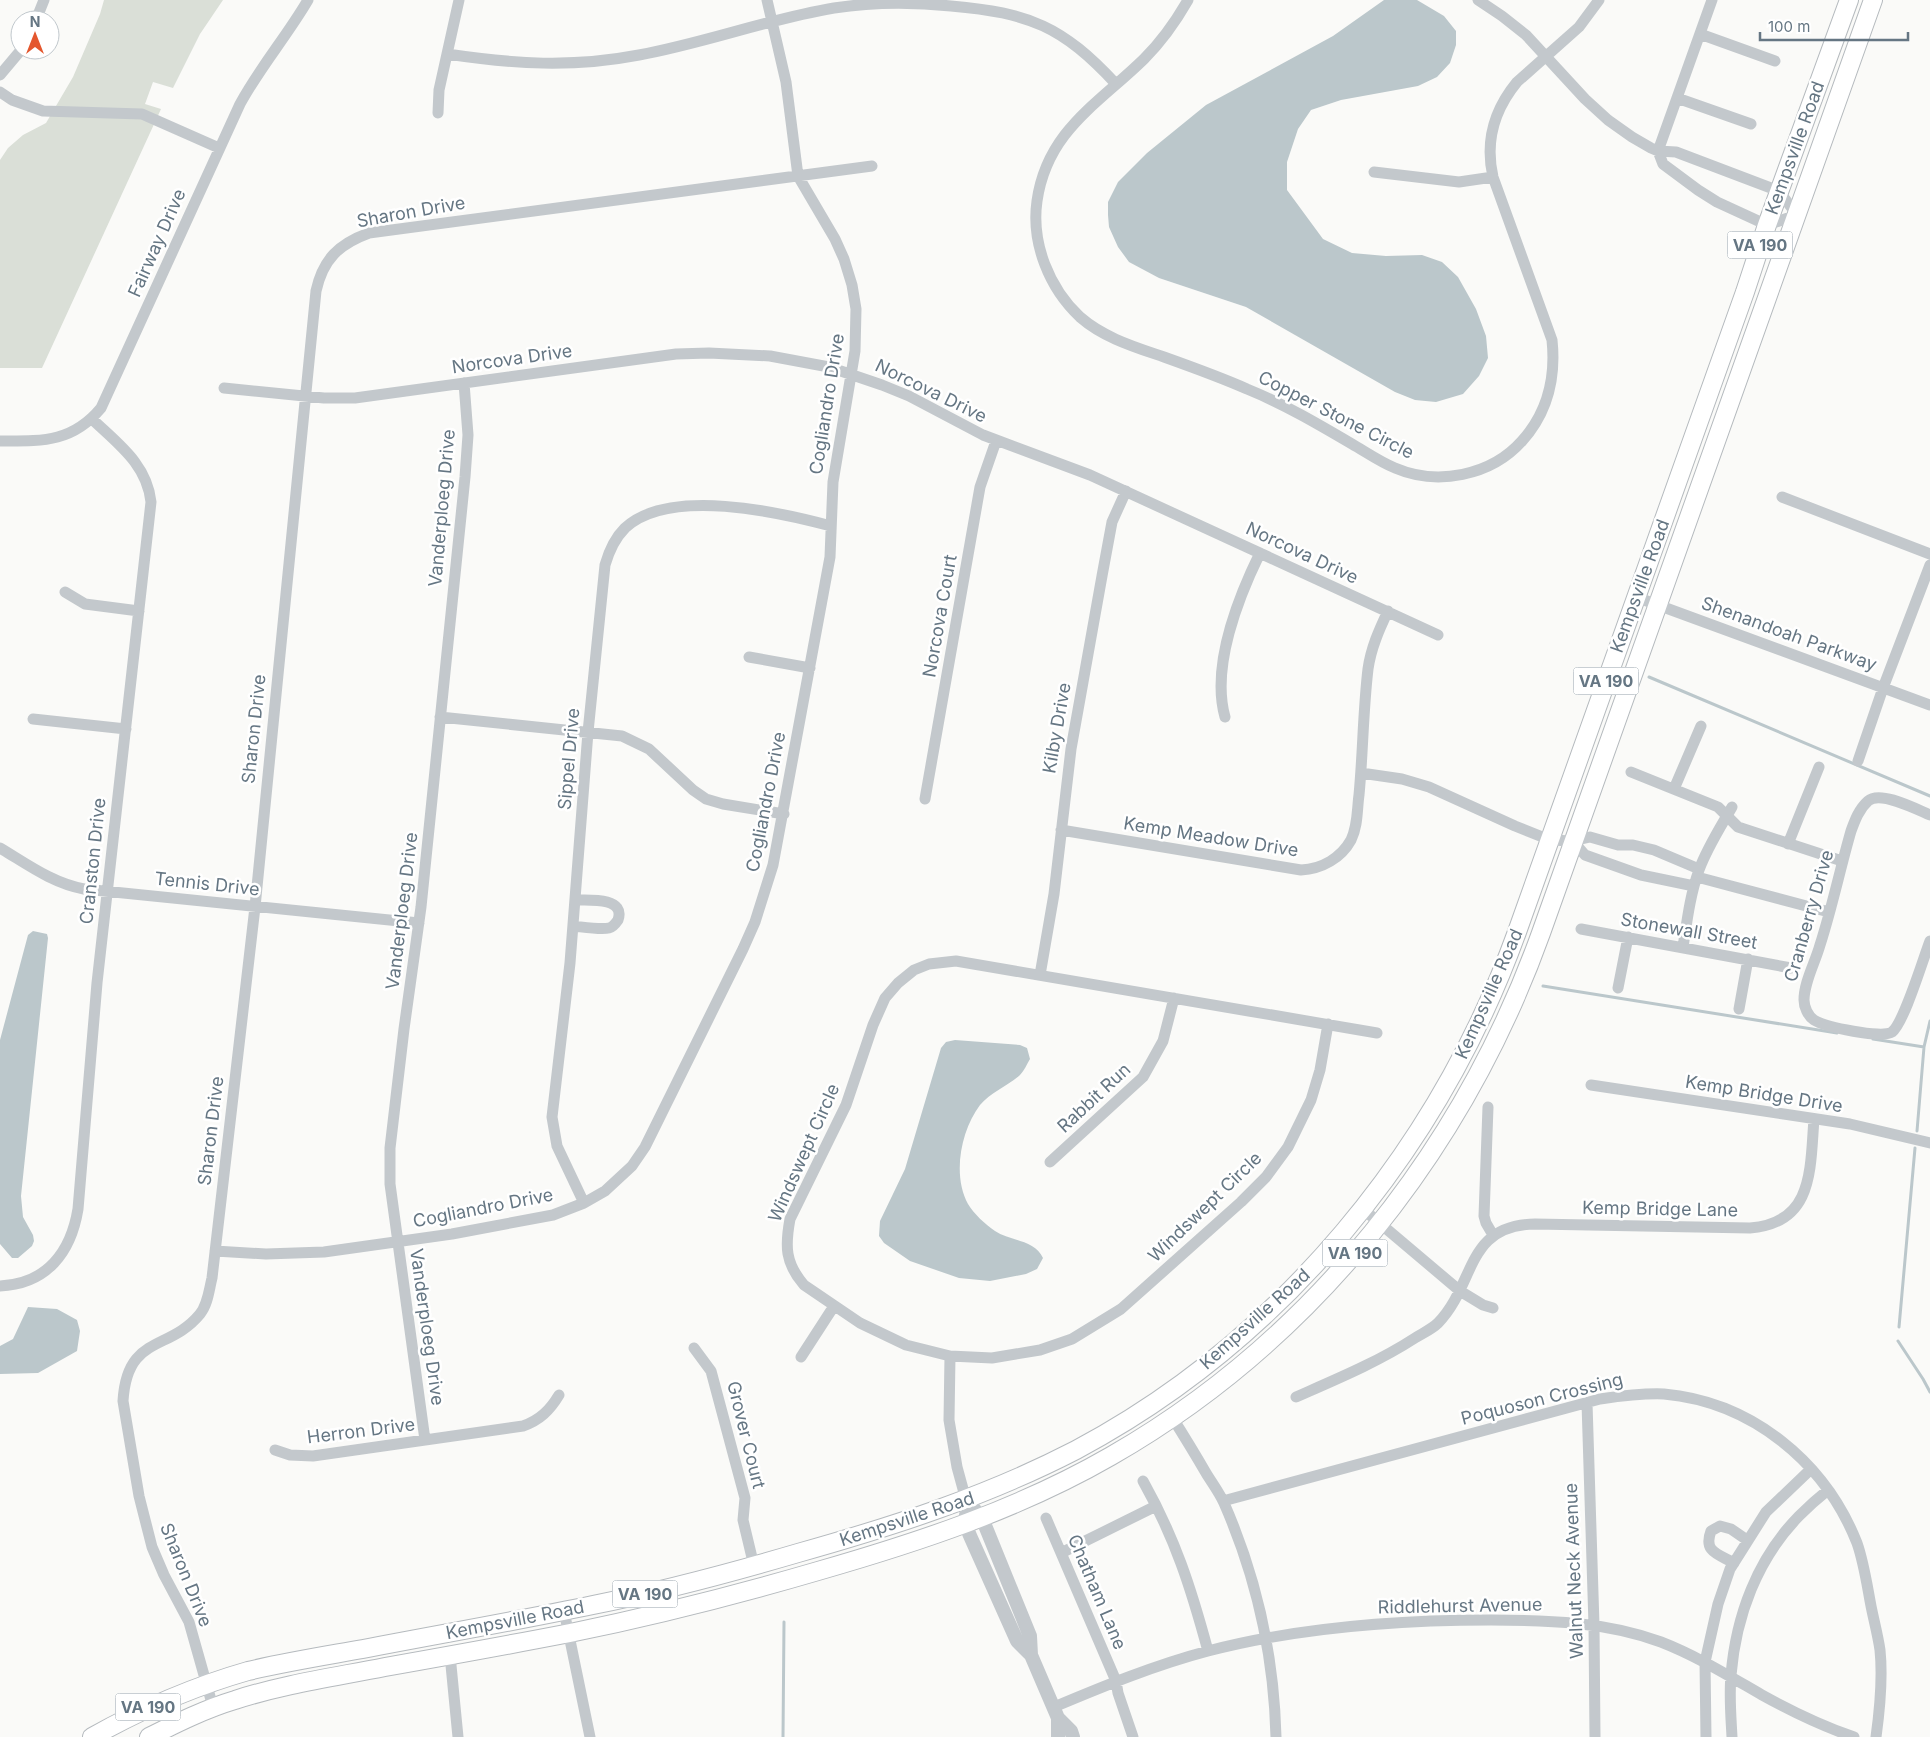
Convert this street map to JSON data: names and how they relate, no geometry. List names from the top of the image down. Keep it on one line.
{"streets":{"main road":["Kempsville Road","VA 190"],"street":["Sharon Drive","Fairway Drive","Norcova Drive","Cogliandro Drive","Copper Stone Circle","Vanderploeg Drive","Norcova Court","Shenandoah Parkway","Kilby Drive","Sippel Drive","Kemp Meadow Drive","Cranston Drive","Tennis Drive","Cranberry Drive","Stonewall Street","Kemp Bridge Drive","Rabbit Run","Windswept Circle","Kemp Bridge Lane","Poquoson Crossing","Herron Drive","Grover Court","Walnut Neck Avenue","Chatham Lane","Riddlehurst Avenue"]},"crossings":[["Kempsville Road","Sharon Drive"],["Kempsville Road","Shenandoah Parkway"],["Kempsville Road","Grover Court"],["Sharon Drive","Norcova Drive"],["Sharon Drive","Cogliandro Drive"],["Sharon Drive","Tennis Drive"],["Fairway Drive","Cranston Drive"],["Norcova Drive","Cogliandro Drive"],["Norcova Drive","Vanderploeg Drive"],["Norcova Drive","Norcova Court"],["Norcova Drive","Kilby Drive"],["Norcova Drive","Kemp Meadow Drive"],["Cogliandro Drive","Vanderploeg Drive"],["Cogliandro Drive","Sippel Drive"],["Vanderploeg Drive","Tennis Drive"],["Vanderploeg Drive","Herron Drive"],["Kilby Drive","Kemp Meadow Drive"],["Kilby Drive","Windswept Circle"],["Cranston Drive","Tennis Drive"],["Kemp Bridge Drive","Kemp Bridge Lane"],["Rabbit Run","Windswept Circle"],["Poquoson Crossing","Walnut Neck Avenue"],["Walnut Neck Avenue","Riddlehurst Avenue"],["Chatham Lane","Riddlehurst Avenue"]],"scale_bar":"100 m","north":"top"}
